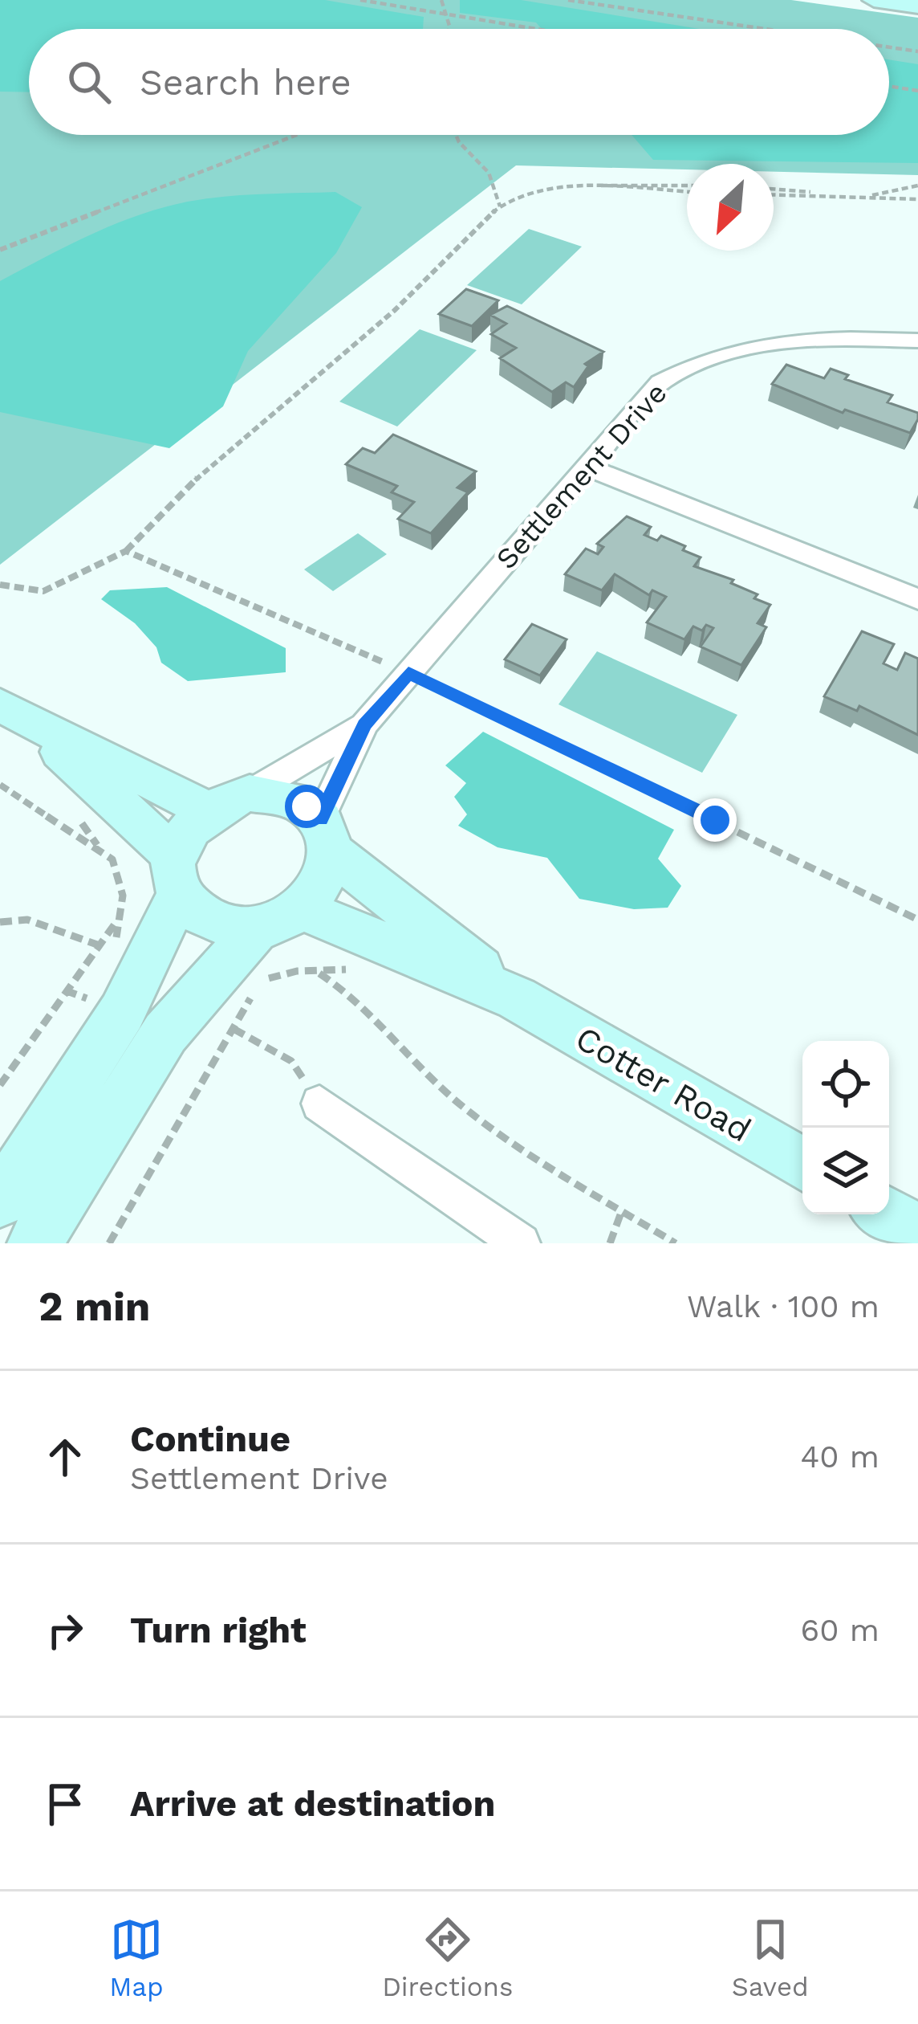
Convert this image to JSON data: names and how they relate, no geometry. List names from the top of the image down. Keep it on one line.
{"streets":{"main road":["Cotter Road"],"street":["Settlement Drive"]},"crossings":[["Settlement Drive","Cotter Road"]],"north":"bottom left","page":{"search":"Search here","heading":["2 min","Walk · 100 m"],"list":[["Continue","Settlement Drive","40 m"],["Turn right","60 m"],"Arrive at destination"],"nav":["Map","Directions","Saved"]}}
